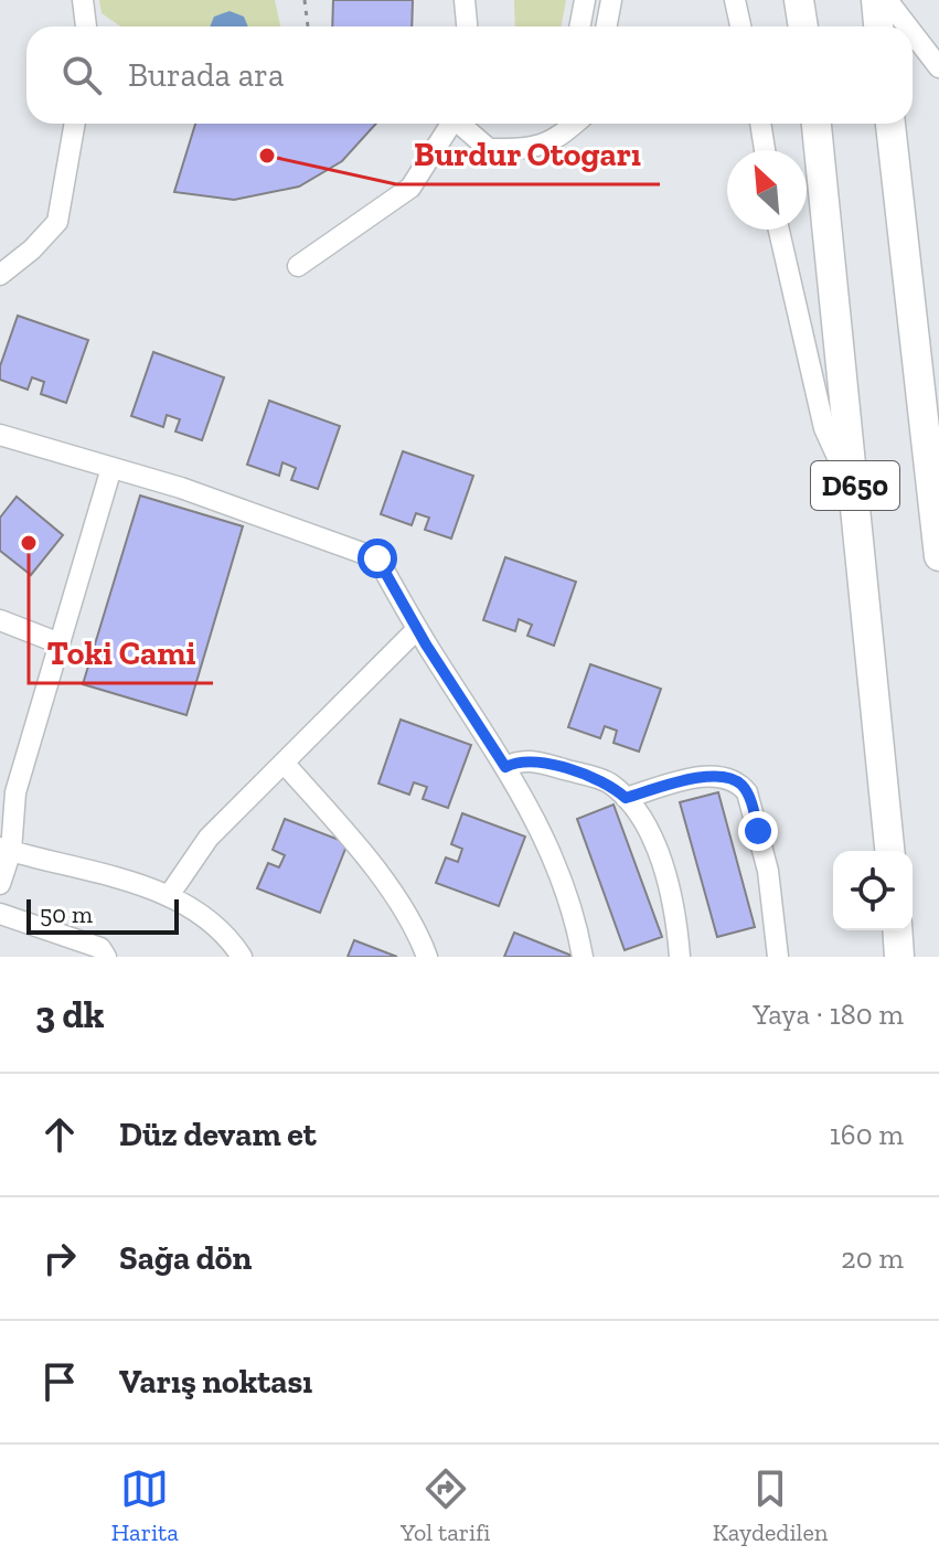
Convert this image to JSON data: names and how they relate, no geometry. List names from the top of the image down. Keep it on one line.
{"streets":{"highway":["D650"]},"places":["Burdur Otogarı","Toki Cami"],"scale_bar":"50 m","north":"top left","page":{"search":"Burada ara","scale":"50 m","heading":["3 dk","Yaya · 180 m"],"list":[["Düz devam et","160 m"],["Sağa dön","20 m"],"Varış noktası"],"nav":["Harita","Yol tarifi","Kaydedilen"]}}
